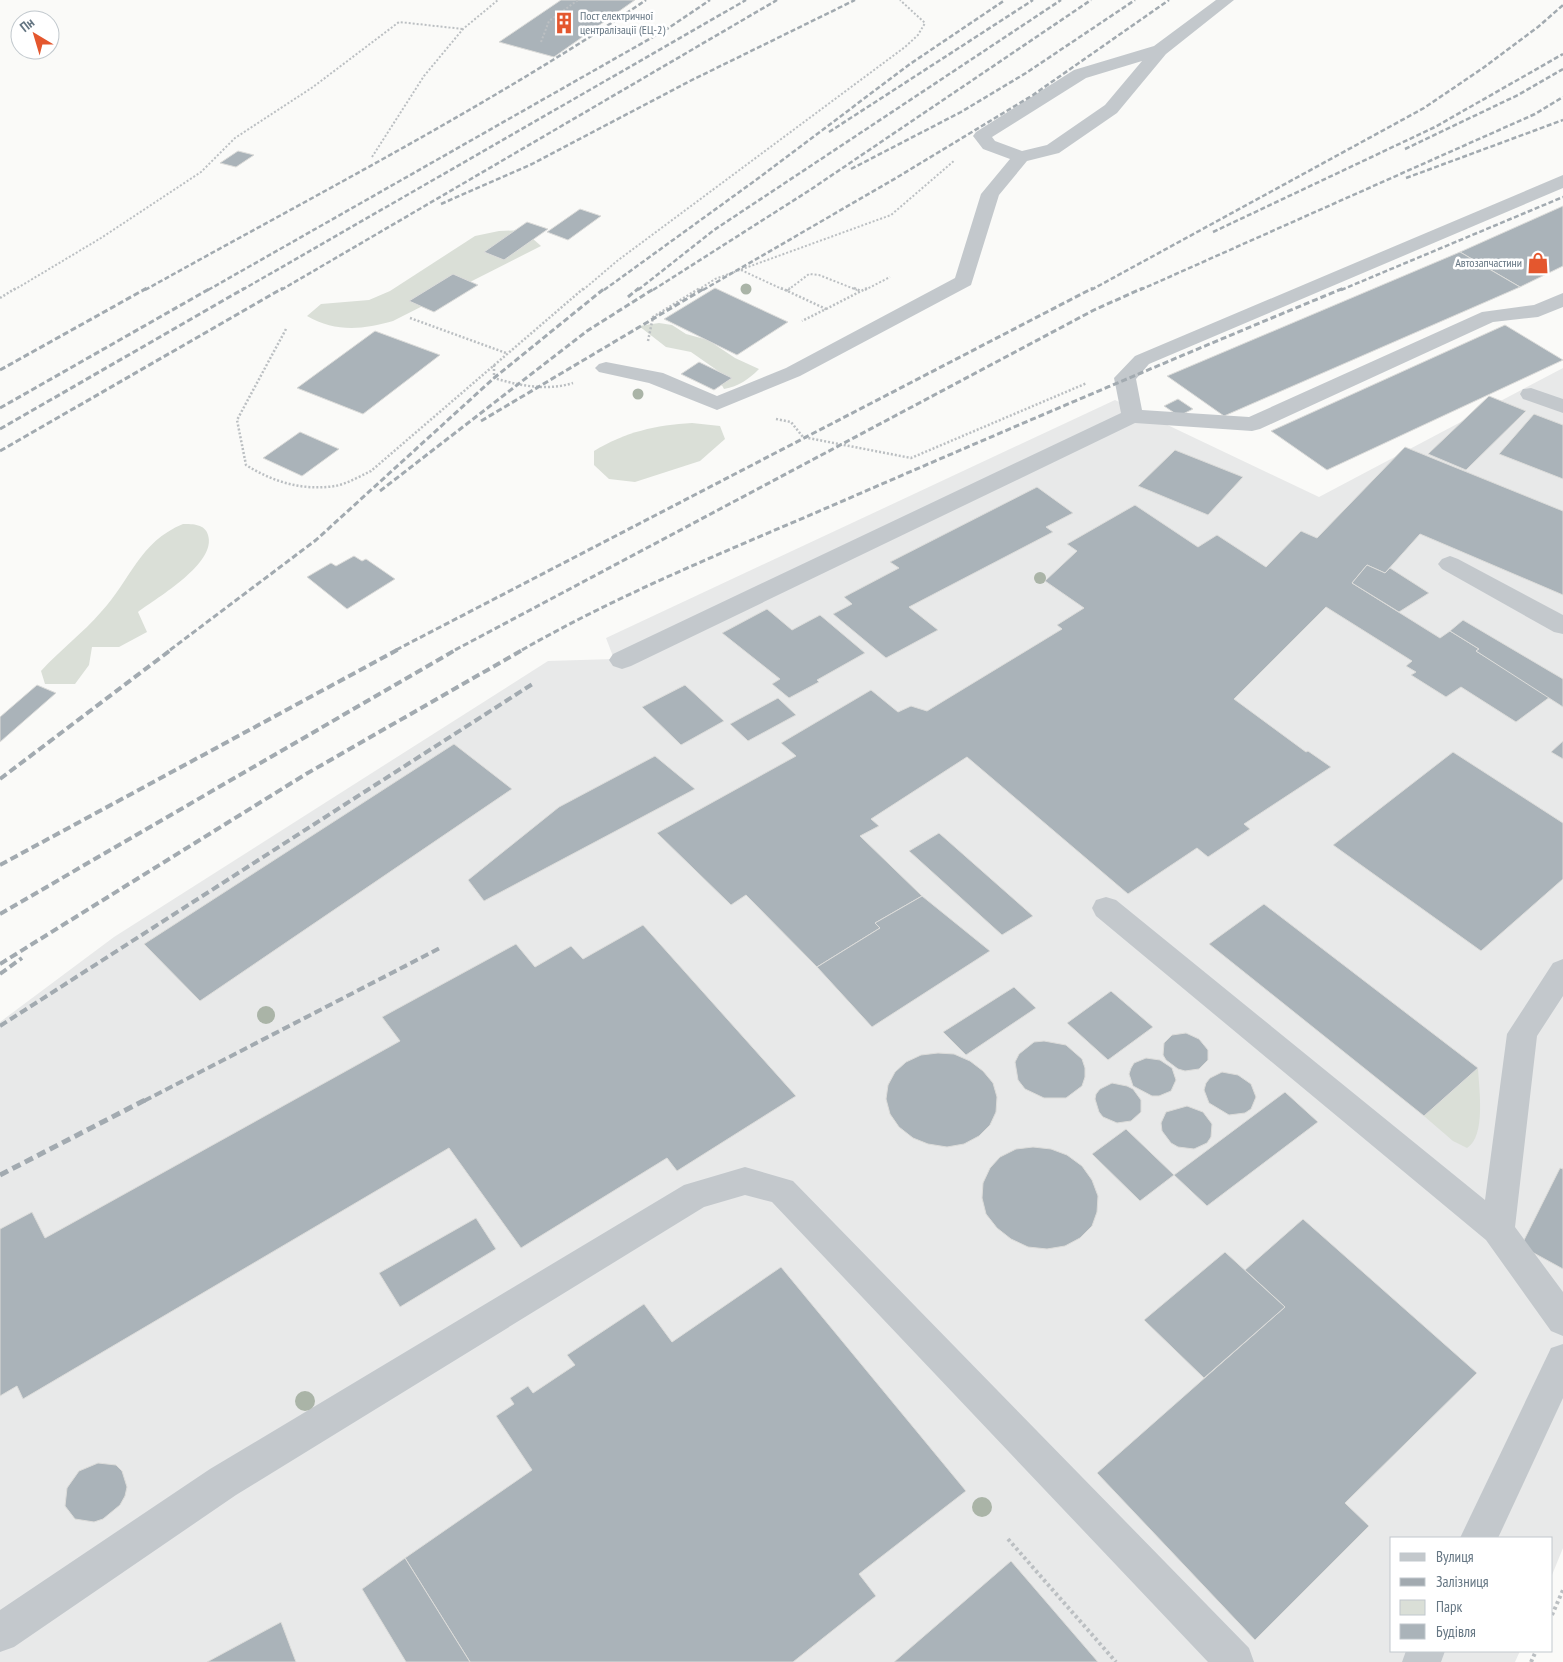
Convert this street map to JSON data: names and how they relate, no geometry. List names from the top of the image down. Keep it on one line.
{"places":{"building":["Пост електричної централізації (ЕЦ-2)"],"shop":["Автозапчастини"]},"legend":["Вулиця","Залізниця","Парк","Будівля"],"north":"top left"}
